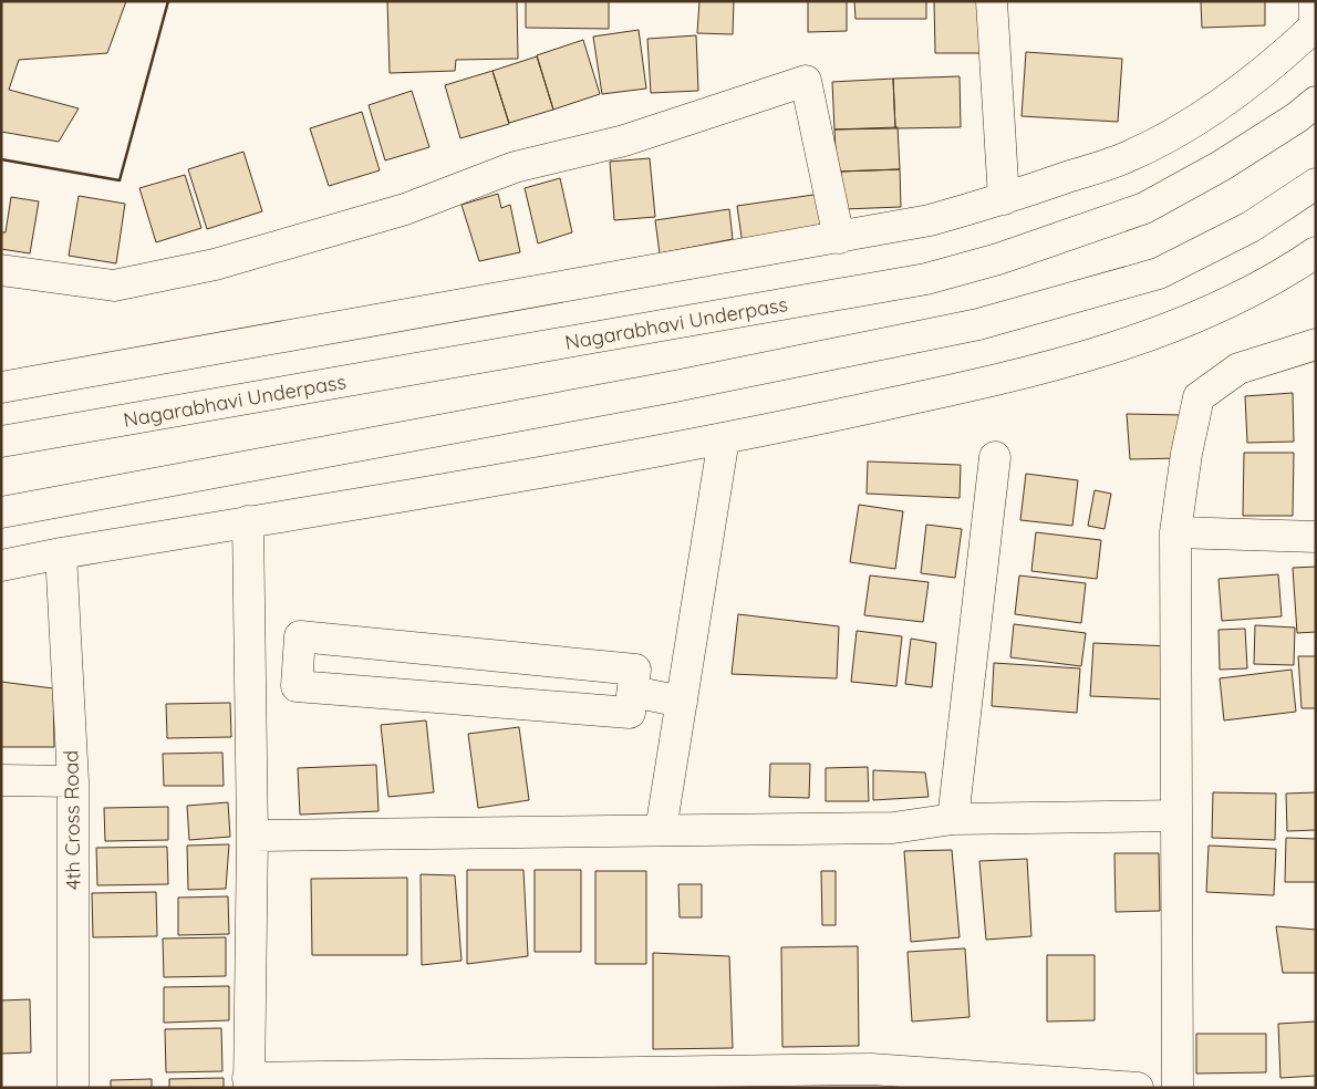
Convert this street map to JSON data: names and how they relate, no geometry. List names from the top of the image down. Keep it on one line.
{"streets":{"main road":["Nagarabhavi Underpass","4th Cross Road"]}}
